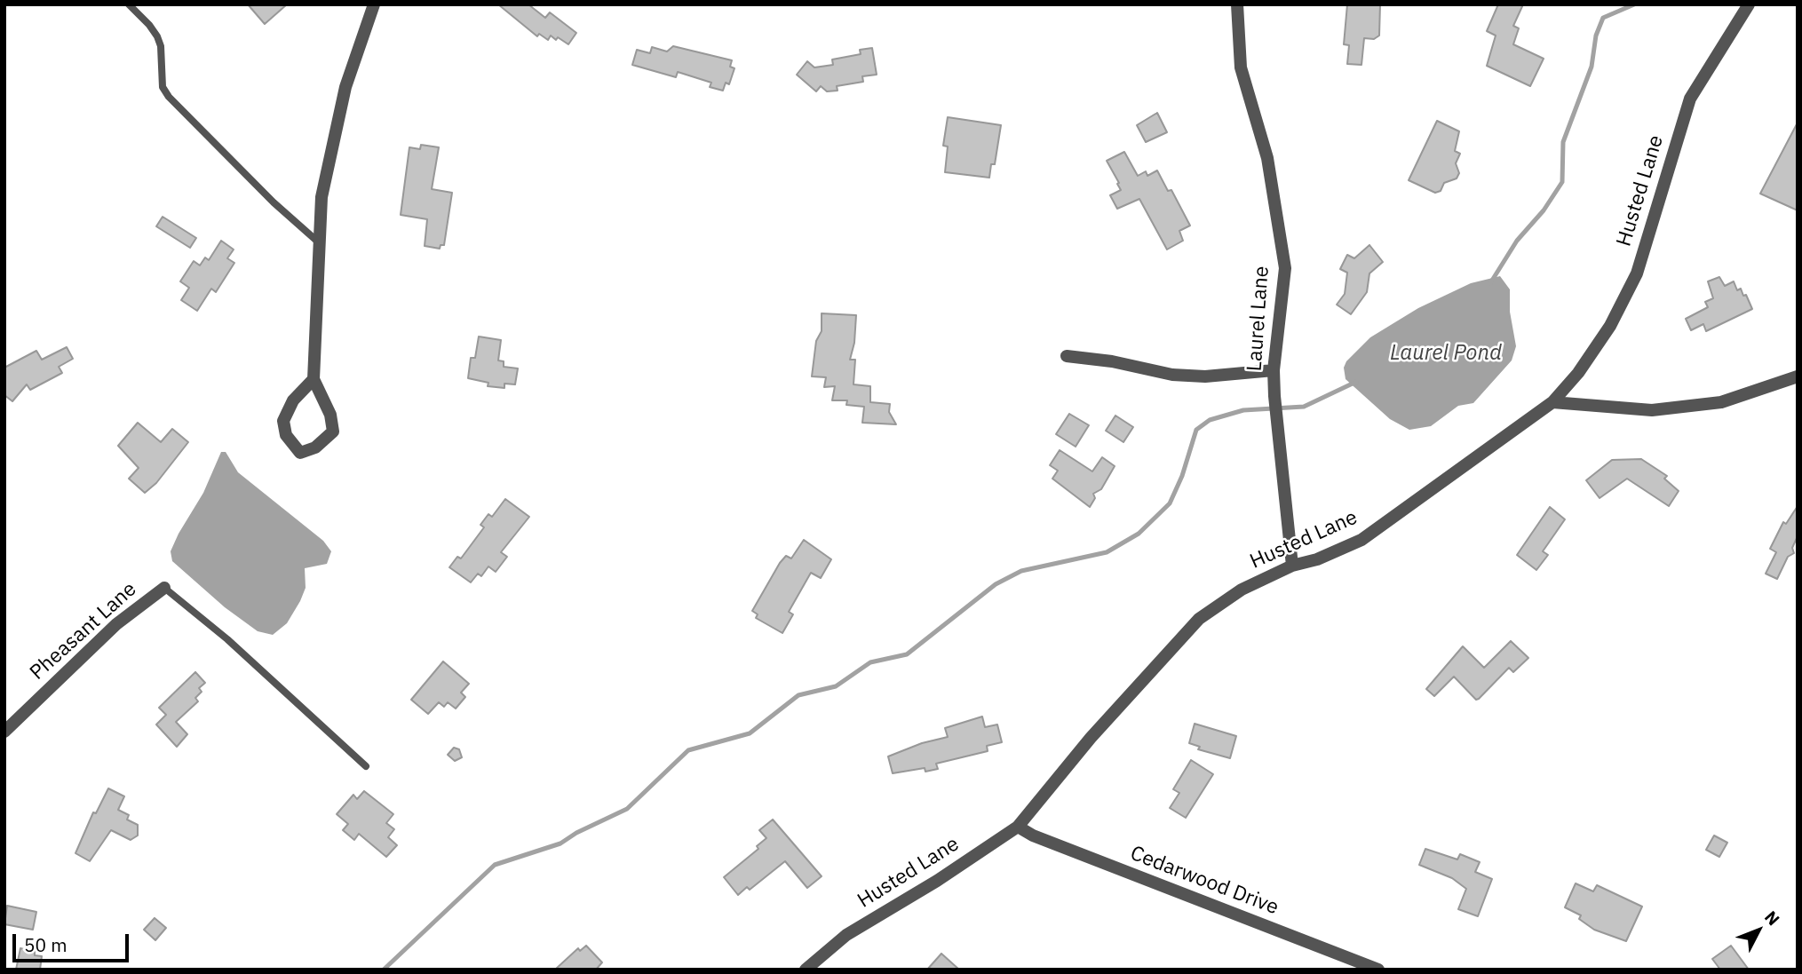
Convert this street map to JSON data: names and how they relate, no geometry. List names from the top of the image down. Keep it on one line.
{"streets":{"street":["Husted Lane","Laurel Lane","Pheasant Lane","Cedarwood Drive"]},"crossings":[["Husted Lane","Laurel Lane"],["Husted Lane","Cedarwood Drive"]],"water":["Laurel Pond"],"scale_bar":"50 m","north":"top right"}
